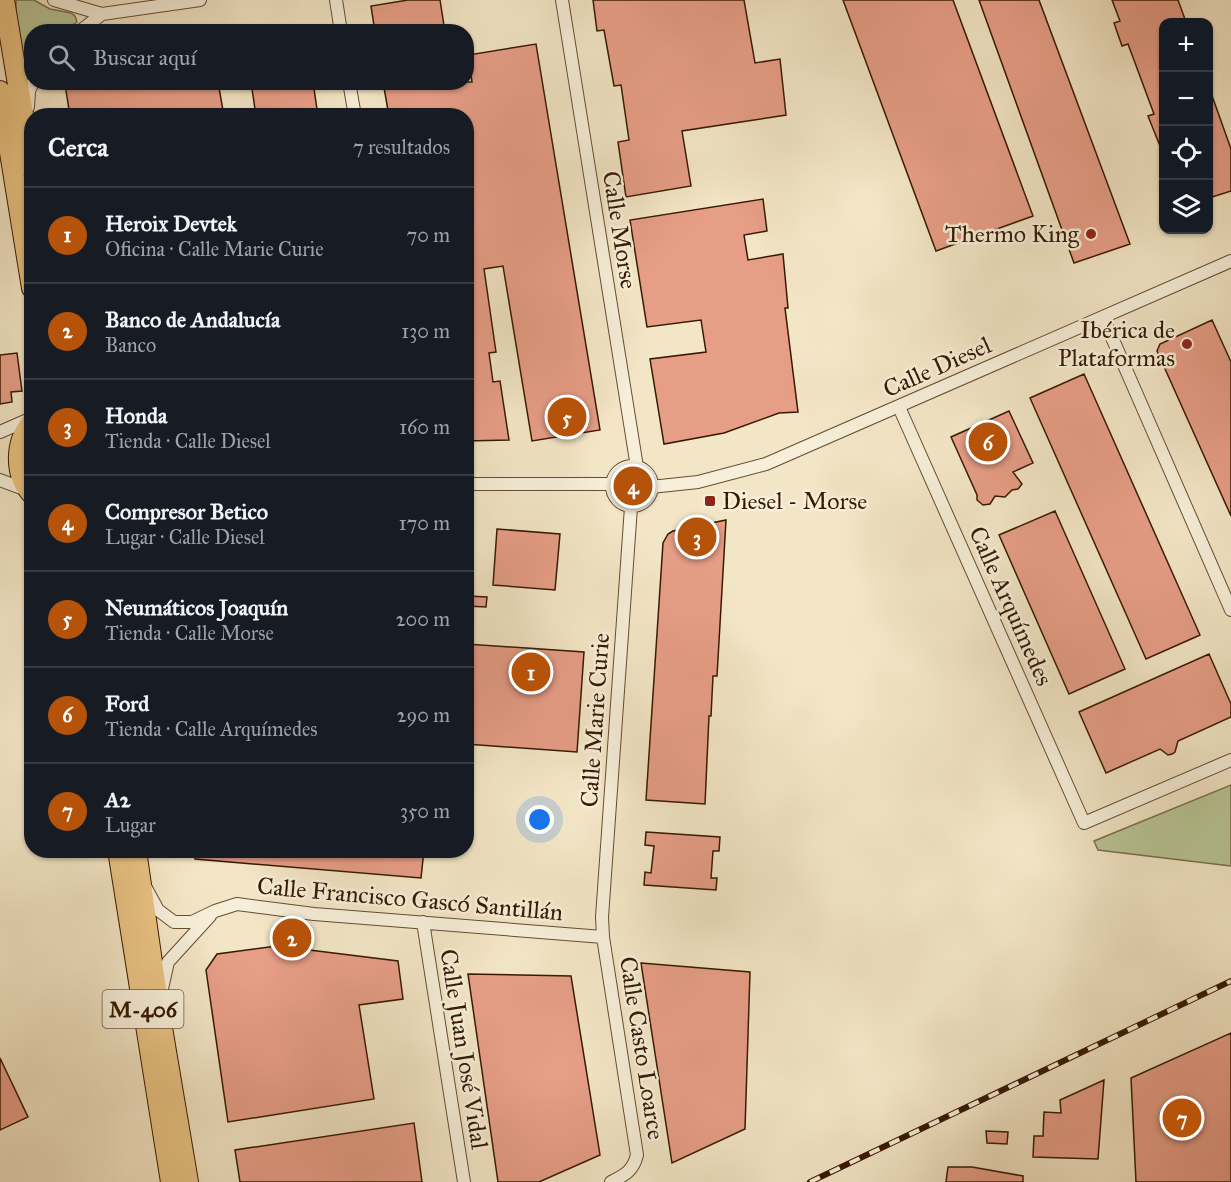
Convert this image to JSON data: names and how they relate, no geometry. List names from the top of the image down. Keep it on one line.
{"streets":{"highway":["M-406"],"street":["Calle Morse","Calle Diesel","Calle Arquímedes","Calle Marie Curie","Calle Francisco Gascó Santillán","Calle Casto Loarce","Calle Juan José Vidal"]},"crossings":[["Calle Morse","Calle Diesel"],["Calle Morse","Calle Marie Curie"],["Calle Diesel","Calle Arquímedes"],["Calle Diesel","Calle Marie Curie"],["Calle Marie Curie","Calle Francisco Gascó Santillán"],["Calle Marie Curie","Calle Casto Loarce"],["Calle Francisco Gascó Santillán","M-406"],["Calle Francisco Gascó Santillán","Calle Casto Loarce"],["Calle Francisco Gascó Santillán","Calle Juan José Vidal"]],"places":{"other":["Thermo King","Ibérica de Plataformas"],"transit":["Diesel - Morse"]},"page":{"map_buttons":["+","−"],"search":"Buscar aquí","heading":["Cerca","7 resultados"],"list":[{"mark":"1","name":"Heroix Devtek","note":"Oficina · Calle Marie Curie","value":"70 m"},{"mark":"2","name":"Banco de Andalucía","note":"Banco","value":"130 m"},{"mark":"3","name":"Honda","note":"Tienda · Calle Diesel","value":"160 m"},{"mark":"4","name":"Compresor Betico","note":"Lugar · Calle Diesel","value":"170 m"},{"mark":"5","name":"Neumáticos Joaquín","note":"Tienda · Calle Morse","value":"200 m"},{"mark":"6","name":"Ford","note":"Tienda · Calle Arquímedes","value":"290 m"},{"mark":"7","name":"A2","note":"Lugar","value":"350 m"}],"pins":["5","6","4","3","1","2","7"]}}
